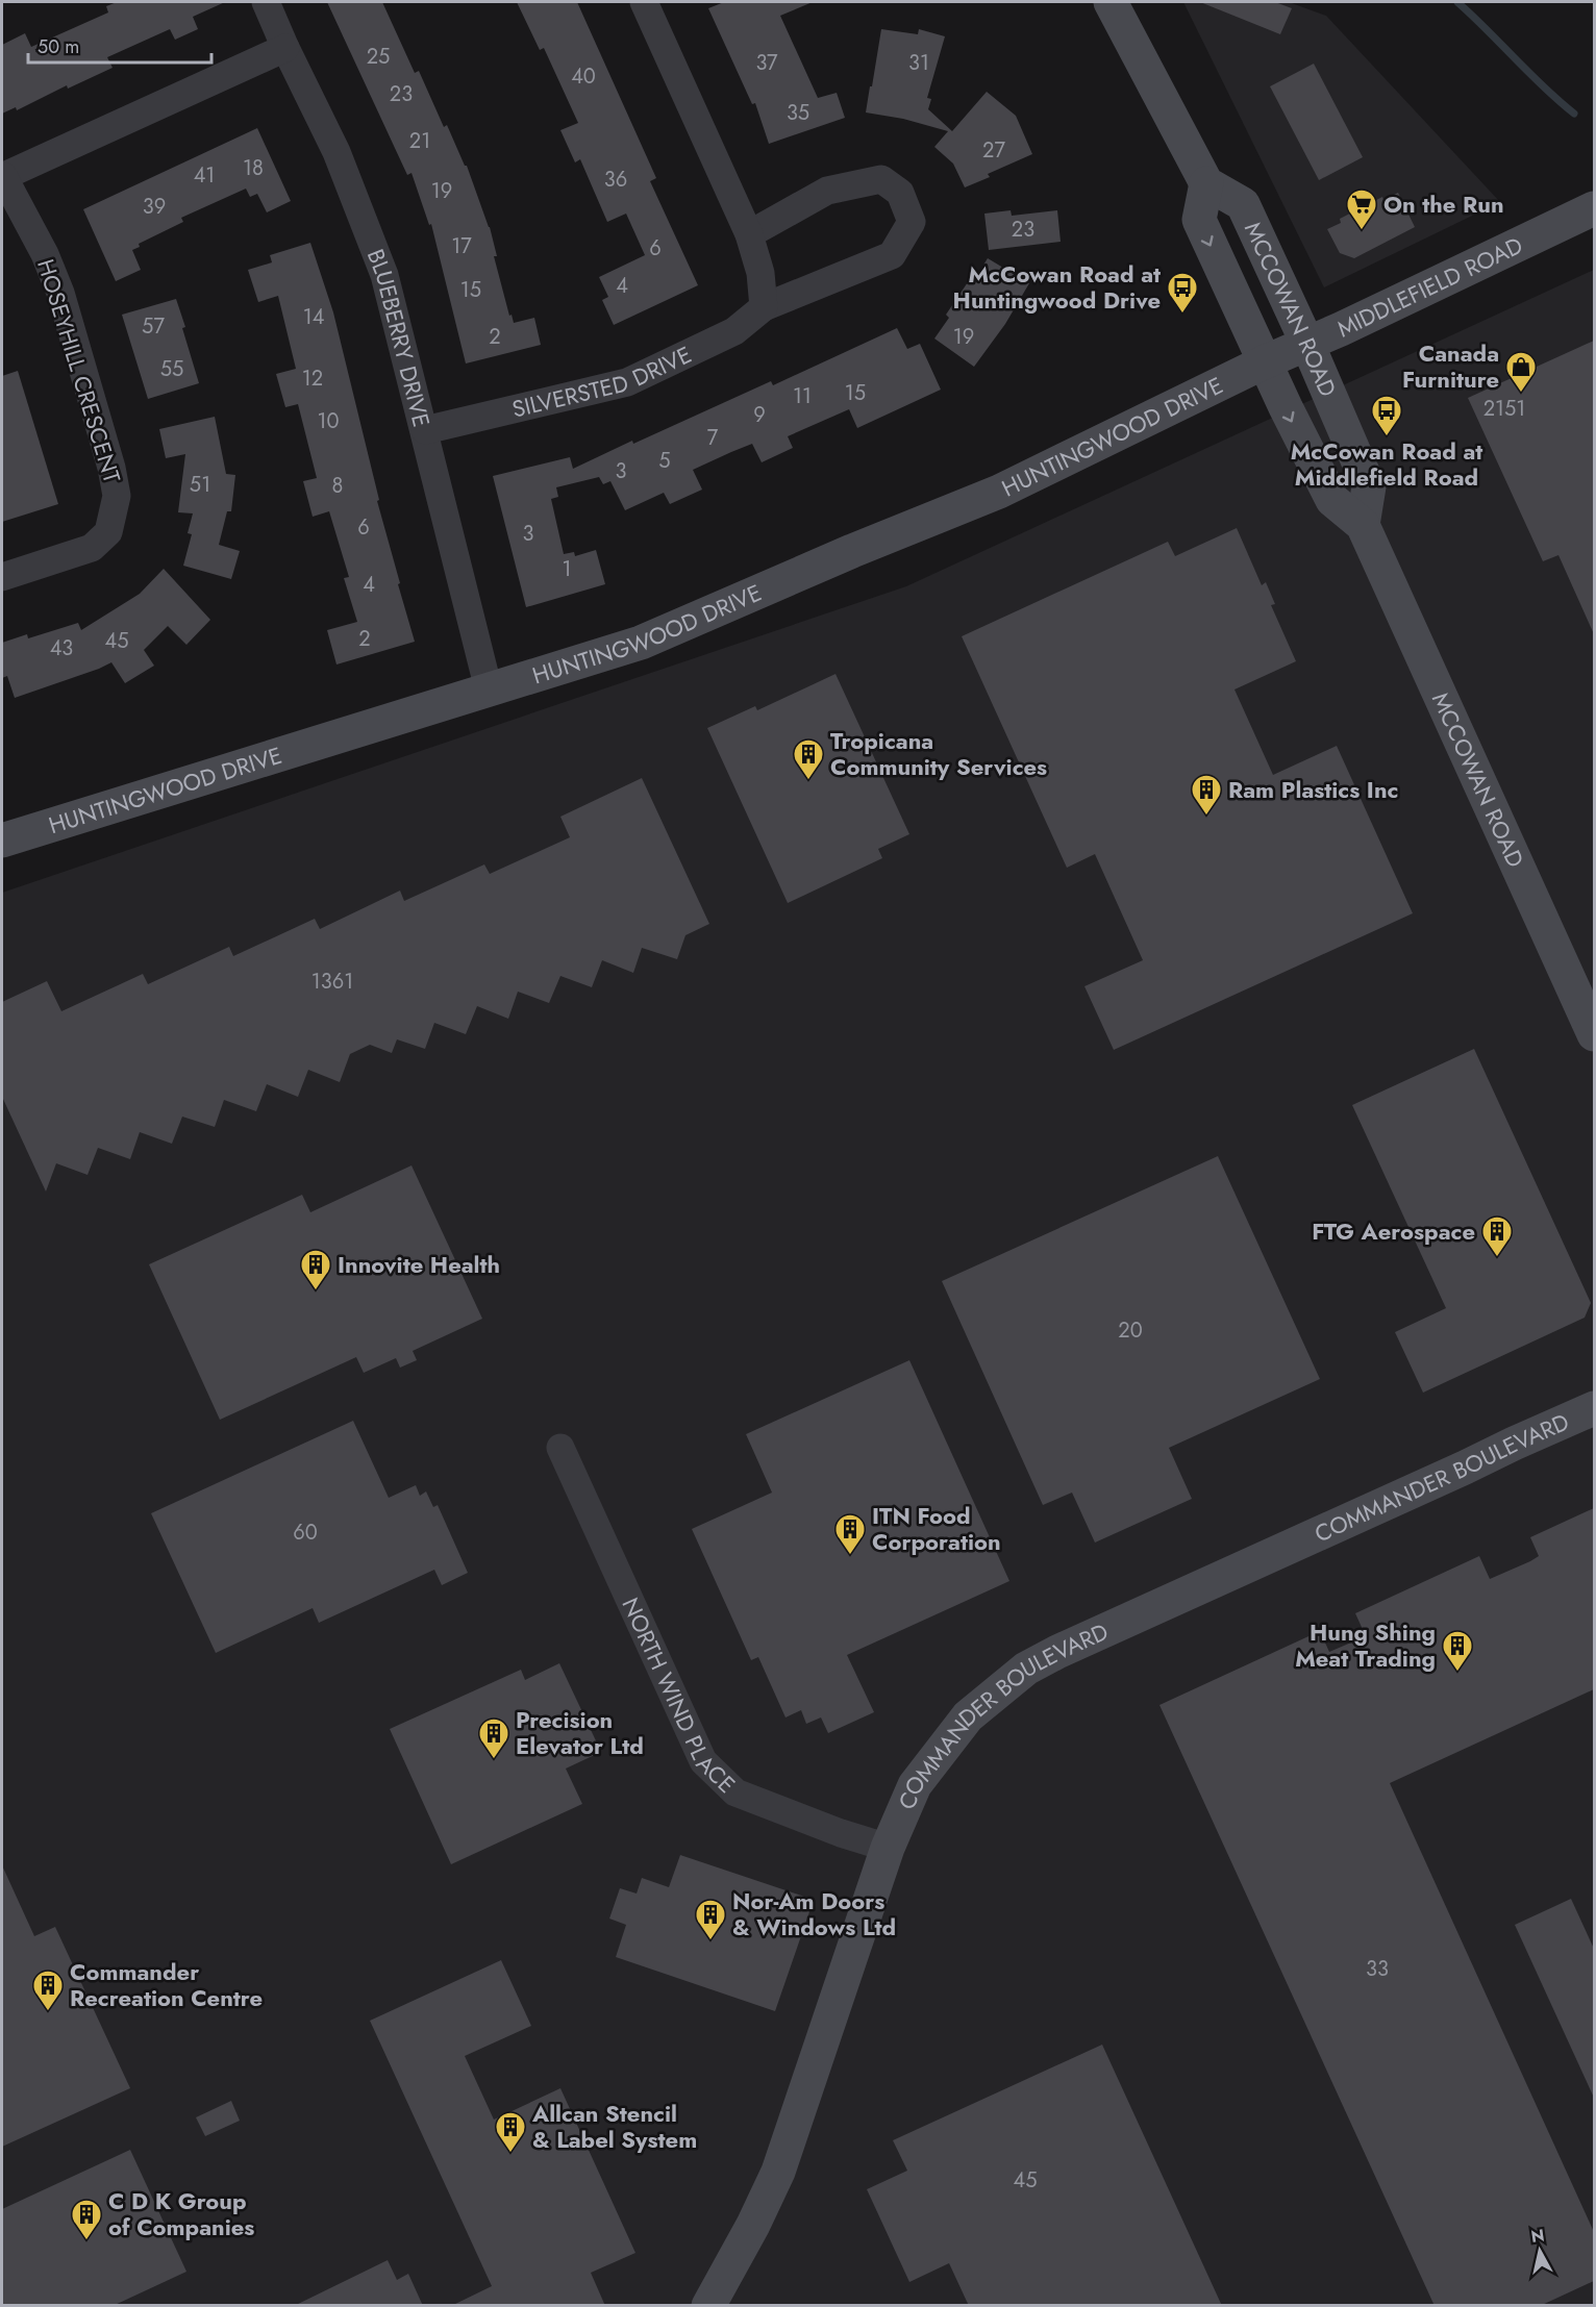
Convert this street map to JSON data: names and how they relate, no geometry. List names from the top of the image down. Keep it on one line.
{"streets":{"street":["MIDDLEFIELD ROAD","MCCOWAN ROAD","BLUEBERRY DRIVE","HOSEYHILL CRESCENT","SILVERSTED DRIVE","HUNTINGWOOD DRIVE","COMMANDER BOULEVARD","NORTH WIND PLACE"]},"crossings":[["MIDDLEFIELD ROAD","MCCOWAN ROAD"],["MIDDLEFIELD ROAD","HUNTINGWOOD DRIVE"],["MCCOWAN ROAD","HUNTINGWOOD DRIVE"],["BLUEBERRY DRIVE","SILVERSTED DRIVE"],["BLUEBERRY DRIVE","HUNTINGWOOD DRIVE"],["COMMANDER BOULEVARD","NORTH WIND PLACE"]],"places":{"supermarket":["On the Run"],"bus stop":["McCowan Road at Huntingwood Drive","McCowan Road at Middlefield Road"],"shop":["Canada Furniture"],"building":["Tropicana Community Services","Ram Plastics Inc","FTG Aerospace","Innovite Health","ITN Food Corporation","Hung Shing Meat Trading","Precision Elevator Ltd","Nor-Am Doors & Windows Ltd","Commander Recreation Centre","Allcan Stencil & Label System","C D K Group of Companies"]},"house_numbers":["25","37","31","40","23","35","21","27","18","41","36","19","39","23","17","6","4","15","14","57","2","19","55","12","15","11","2151","9","10","7","5","3","51","8","6","3","1","4","2","45","43","1361","20","60","33","45"],"scale_bar":"50 m","north":"top"}
